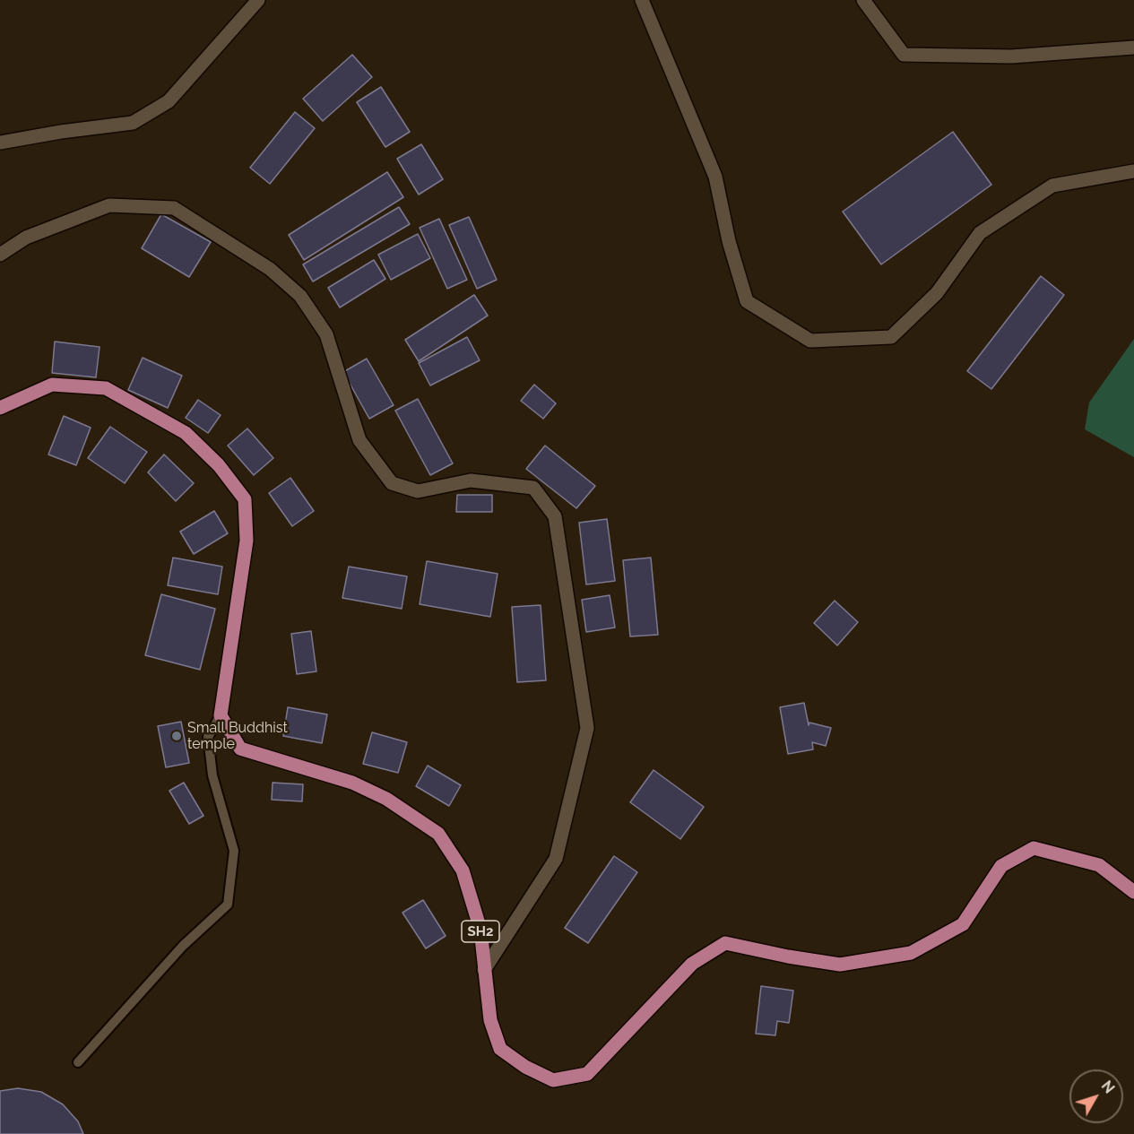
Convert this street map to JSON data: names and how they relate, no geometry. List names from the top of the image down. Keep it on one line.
{"streets":{"main road":["SH2"]},"places":["Small Buddhist temple"],"north":"top right"}
